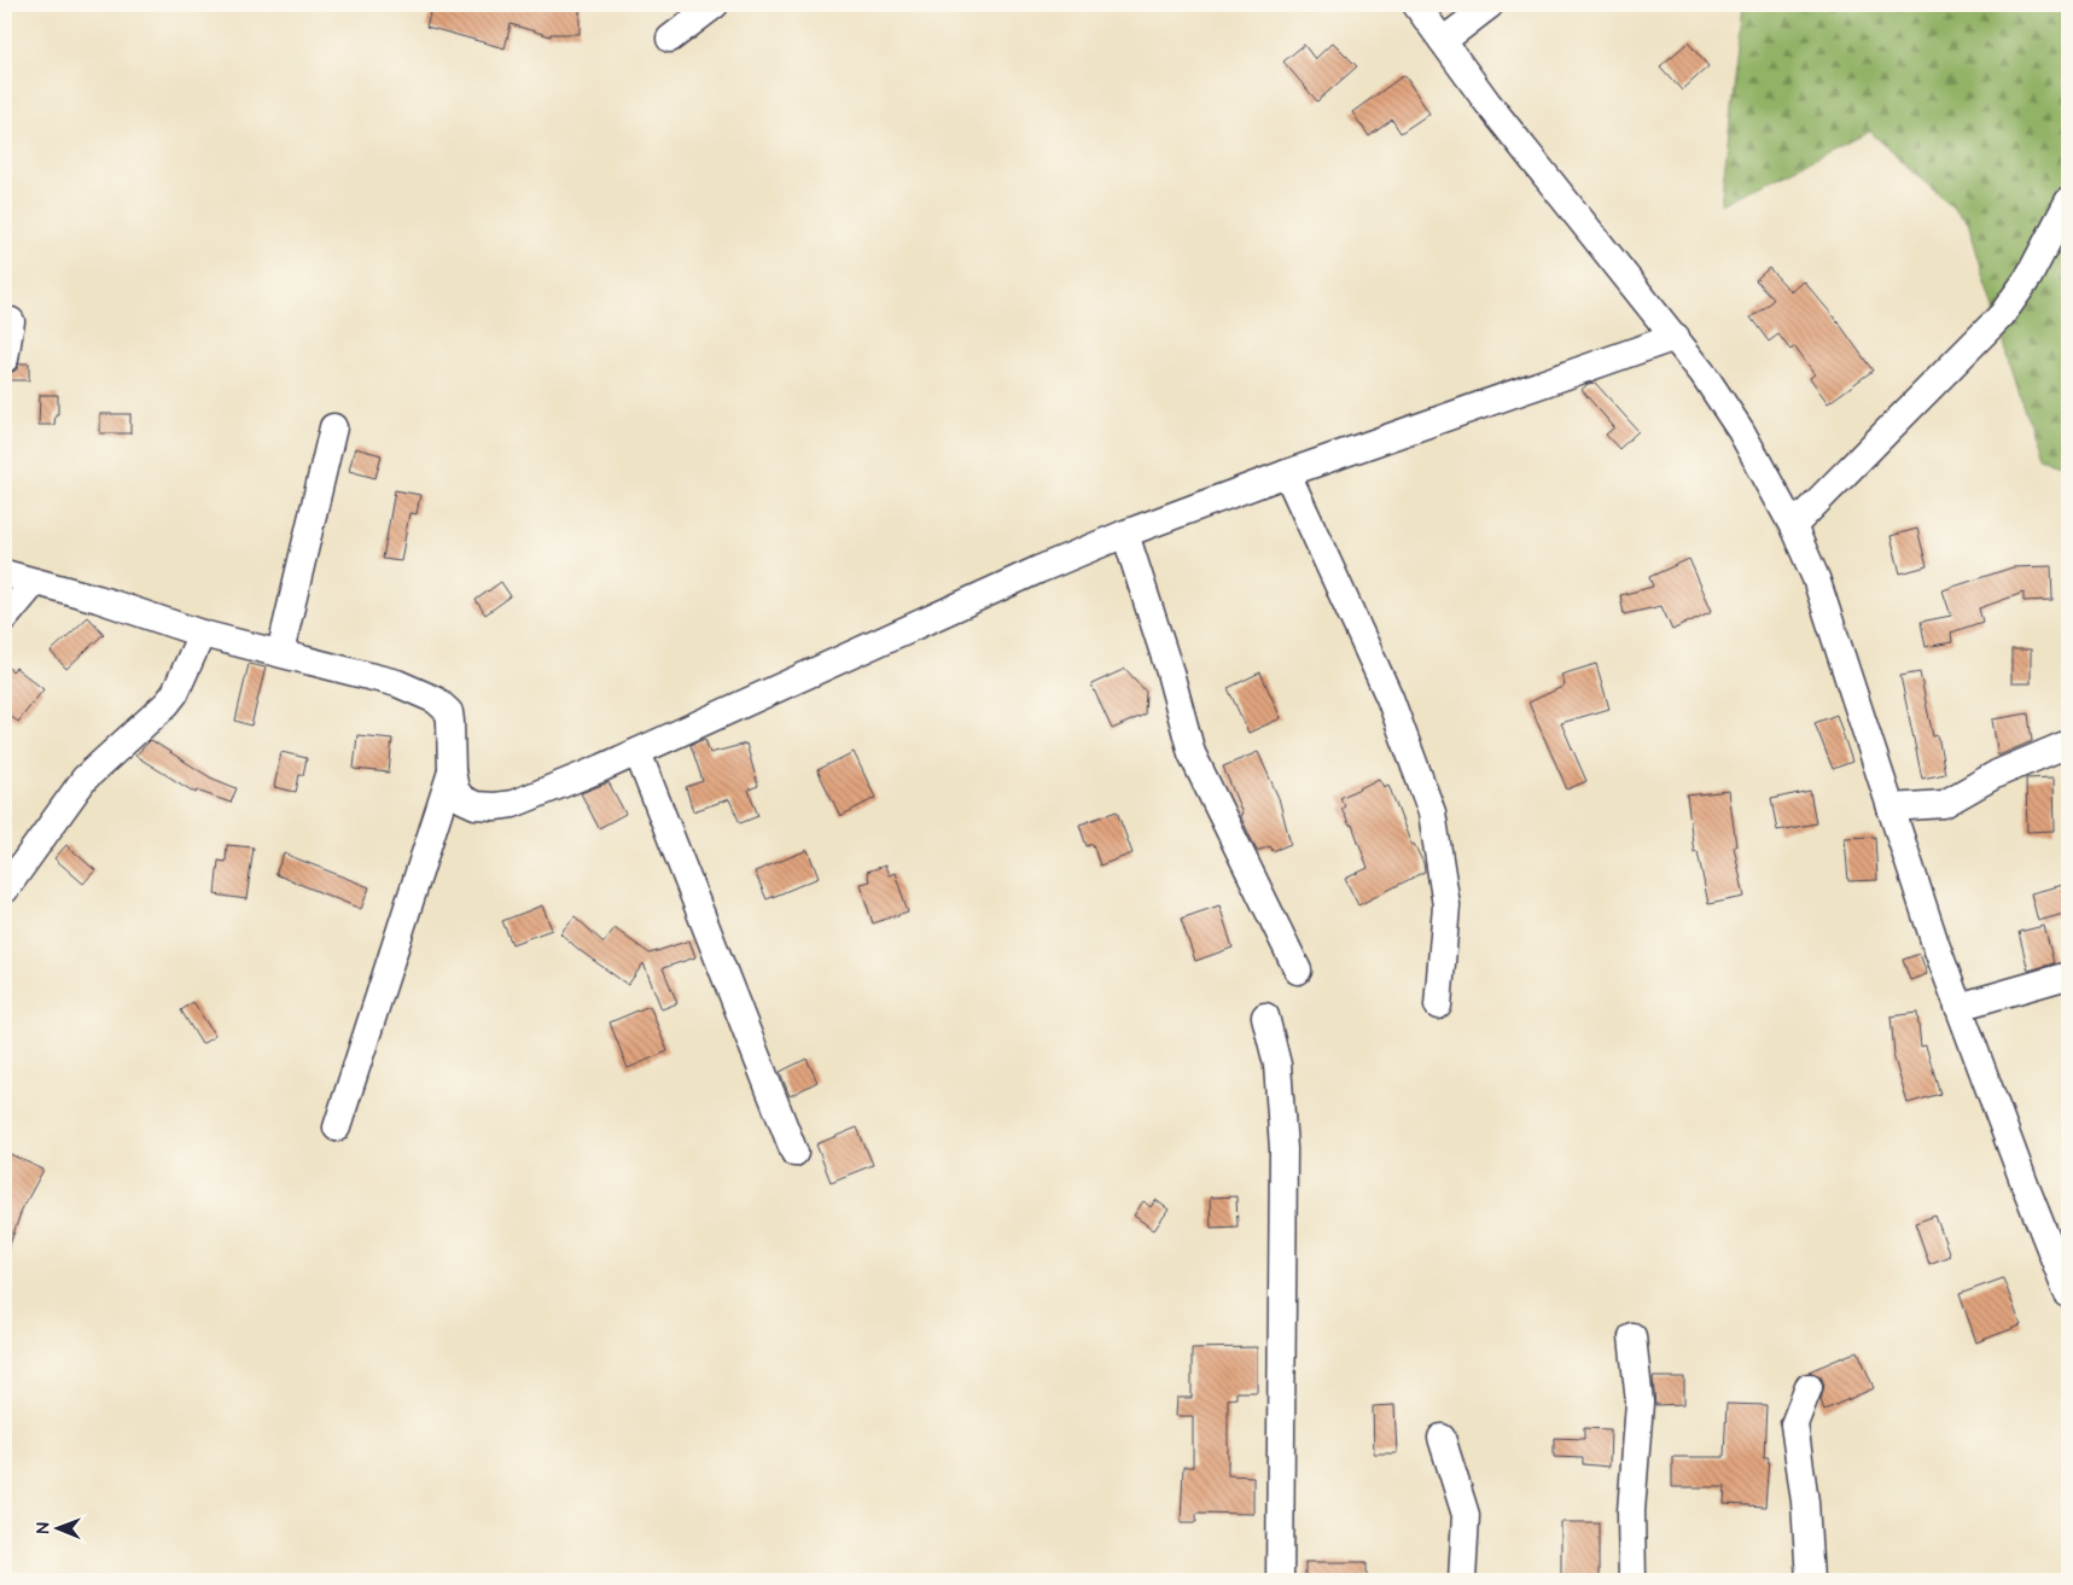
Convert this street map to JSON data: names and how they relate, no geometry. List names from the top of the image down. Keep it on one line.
{"north":"left"}
